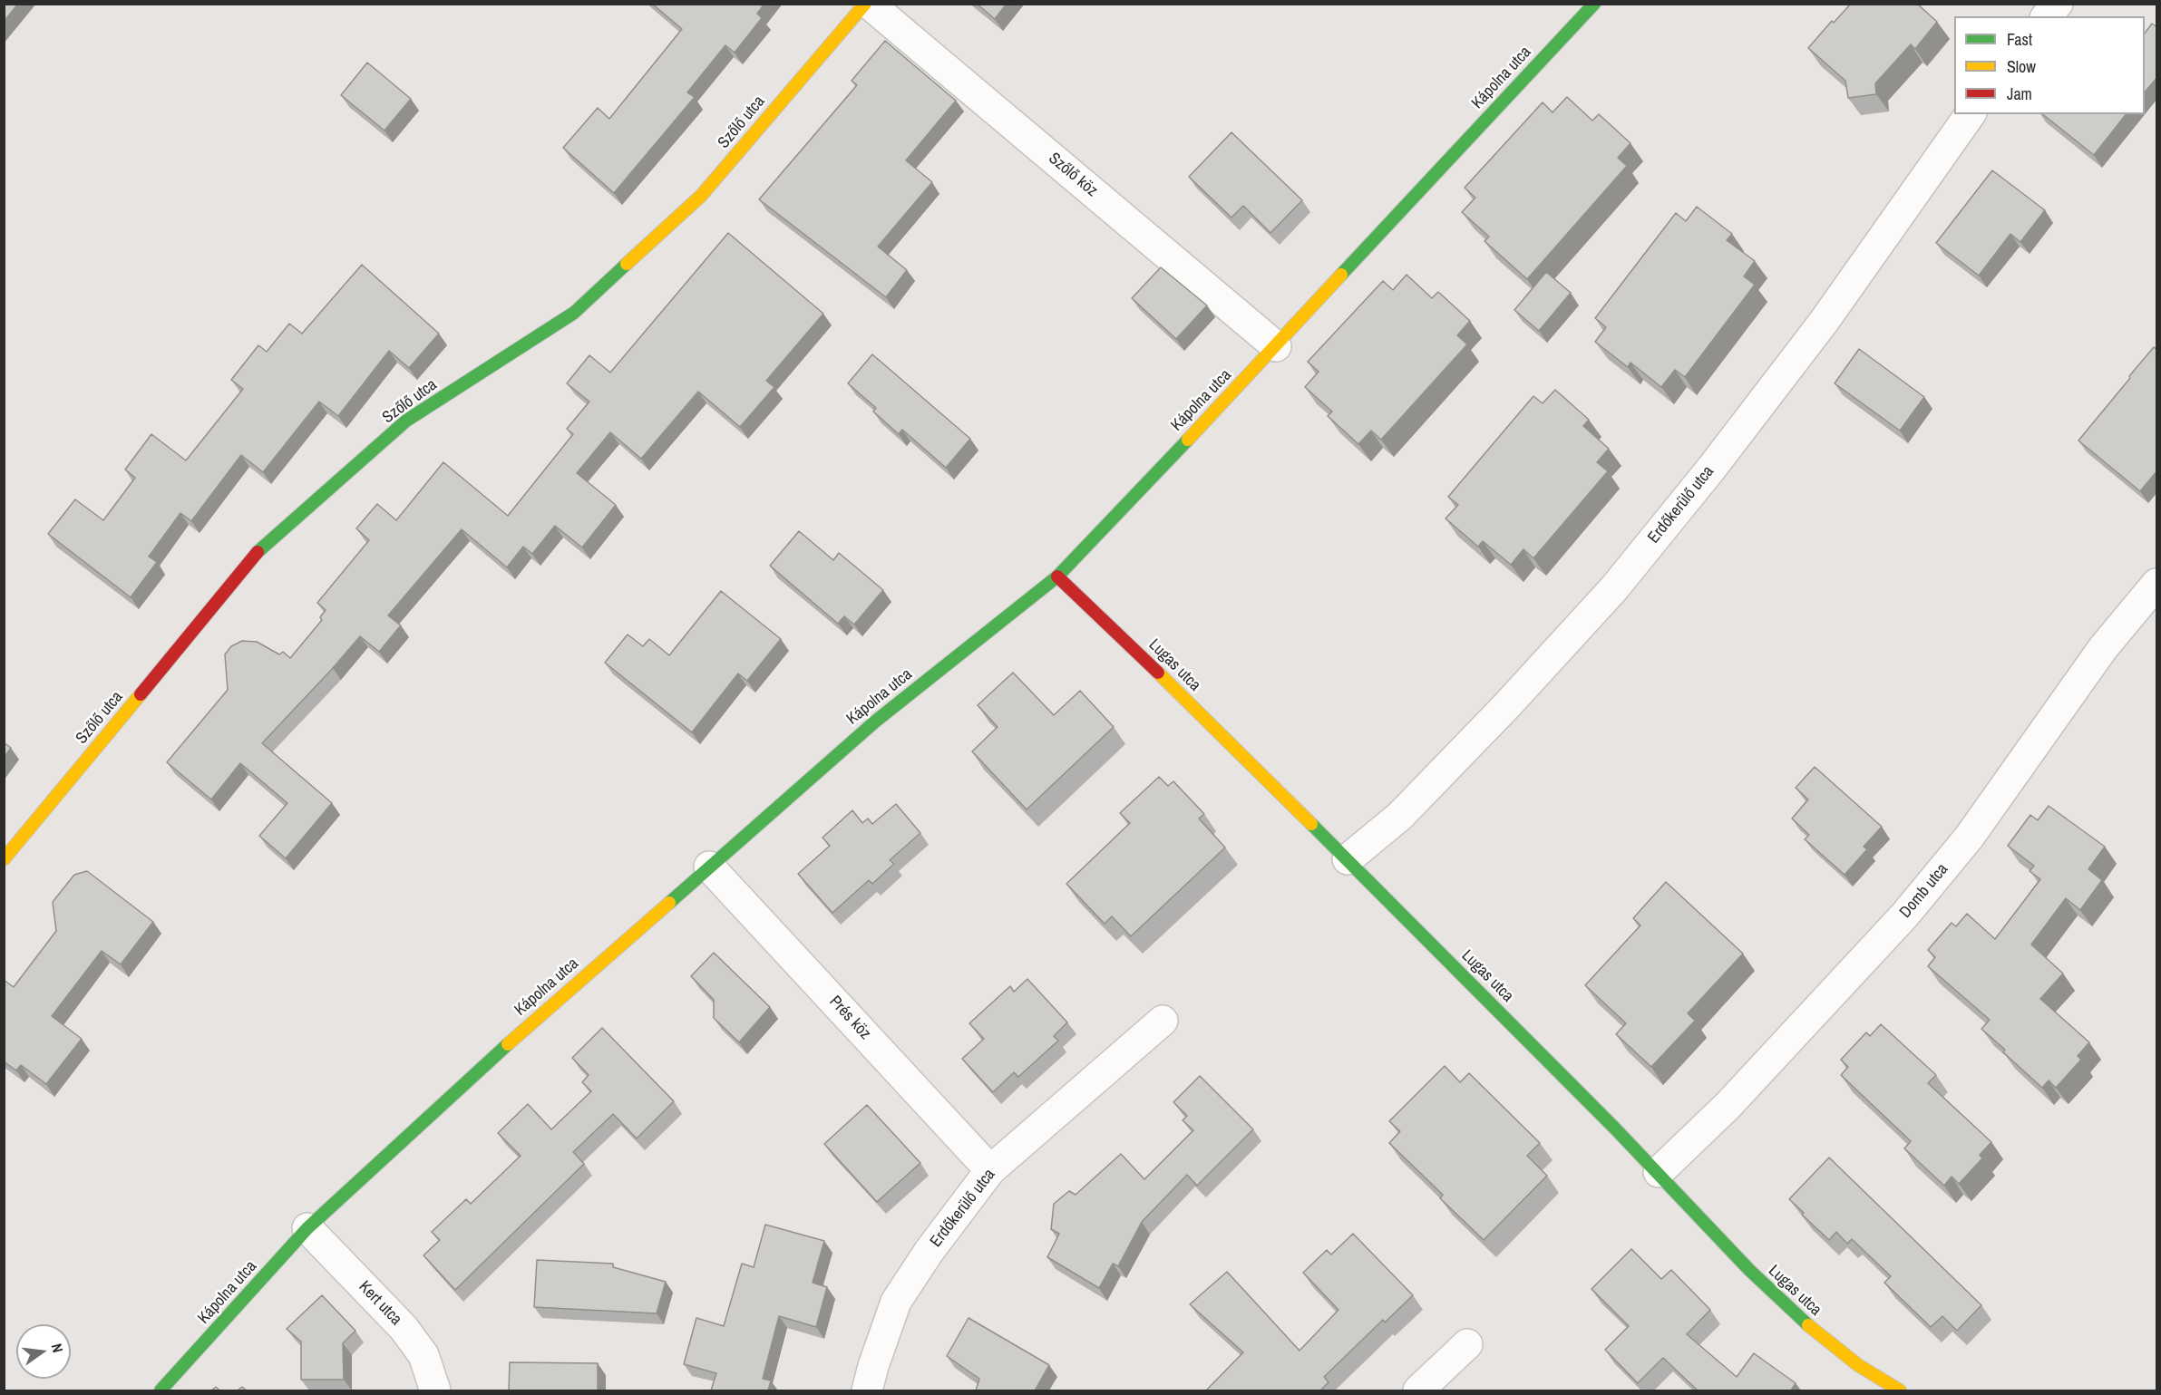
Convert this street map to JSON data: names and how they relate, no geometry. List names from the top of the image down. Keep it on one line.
{"streets":{"street":["Kápolna utca","Szőlő utca","Szőlő köz","Erdőkerülő utca","Lugas utca","Domb utca","Prés köz","Kert utca"]},"crossings":[["Kápolna utca","Szőlő köz"],["Kápolna utca","Lugas utca"],["Kápolna utca","Prés köz"],["Kápolna utca","Kert utca"],["Szőlő utca","Szőlő köz"],["Erdőkerülő utca","Lugas utca"],["Erdőkerülő utca","Prés köz"],["Lugas utca","Domb utca"]],"legend":["Fast","Slow","Jam"],"north":"right"}
